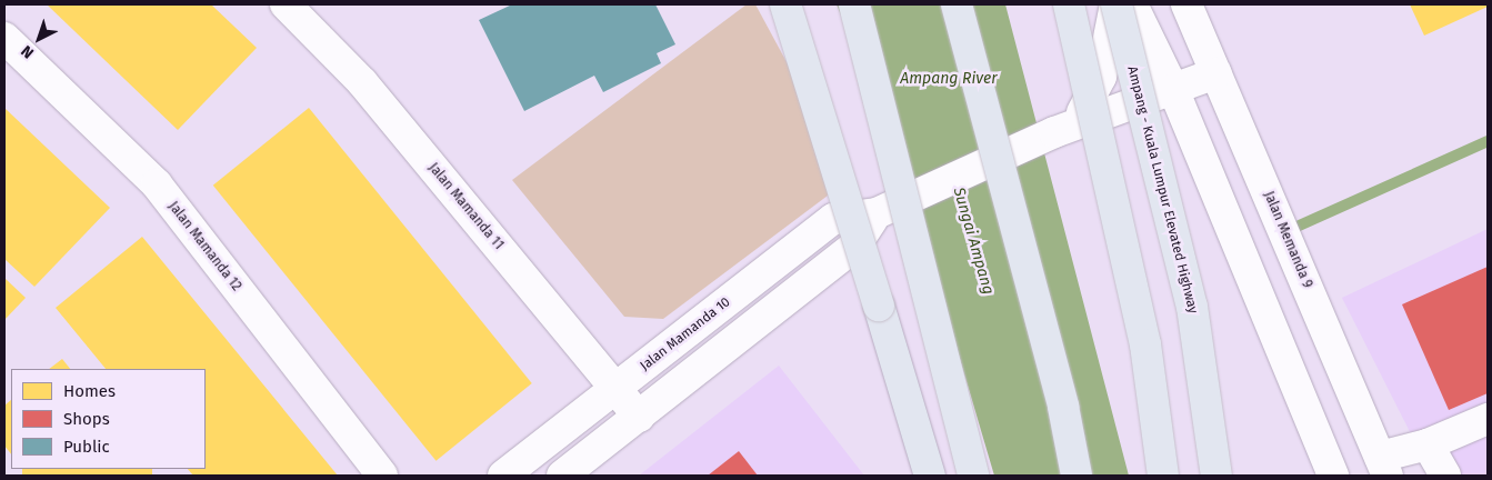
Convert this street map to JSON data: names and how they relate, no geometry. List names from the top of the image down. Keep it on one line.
{"streets":{"highway":["Ampang - Kuala Lumpur Elevated Highway"],"street":["Jalan Mamanda 11","Jalan Memanda 9","Jalan Mamanda 12","Jalan Mamanda 10"]},"crossings":[["Jalan Mamanda 11","Jalan Mamanda 10"],["Jalan Memanda 9","Jalan Mamanda 10"]],"water":["Ampang River","Sungai Ampang"],"legend":["Homes","Shops","Public"],"north":"bottom left"}
